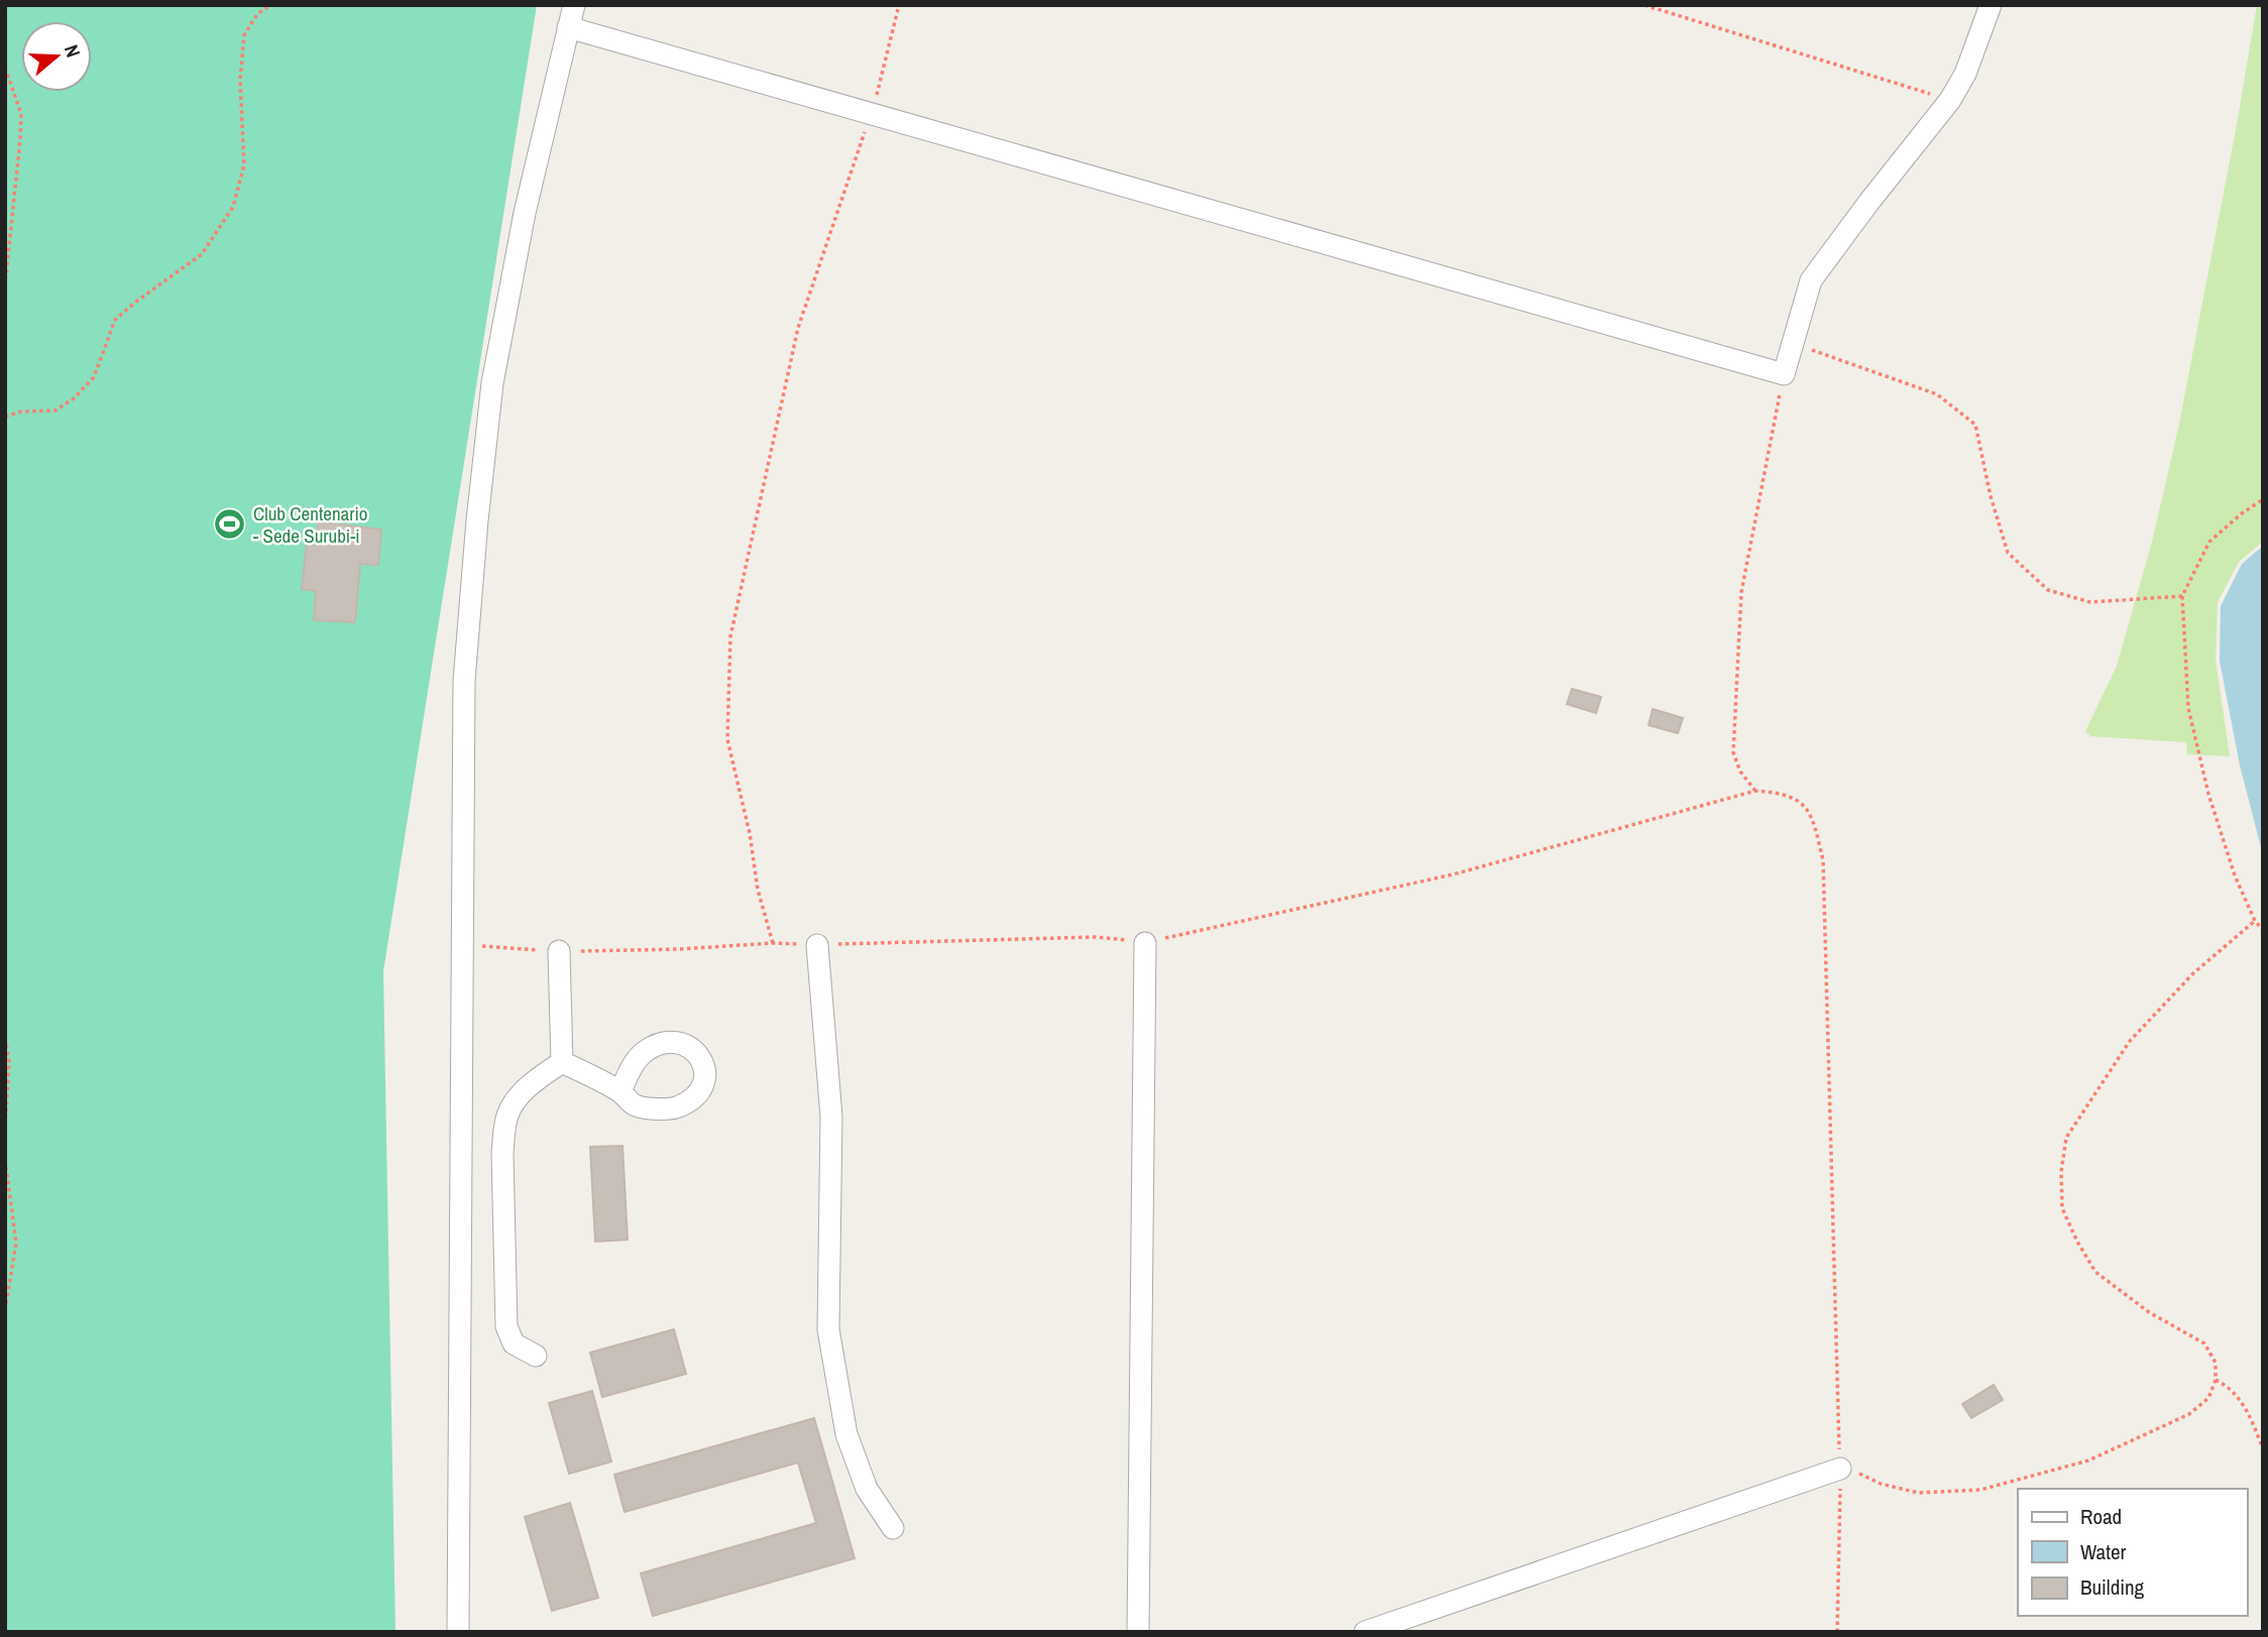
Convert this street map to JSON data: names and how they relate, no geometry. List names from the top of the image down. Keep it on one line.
{"places":{"sports":["Club Centenario - Sede Surubi-i"]},"legend":["Road","Water","Building"],"north":"right"}
